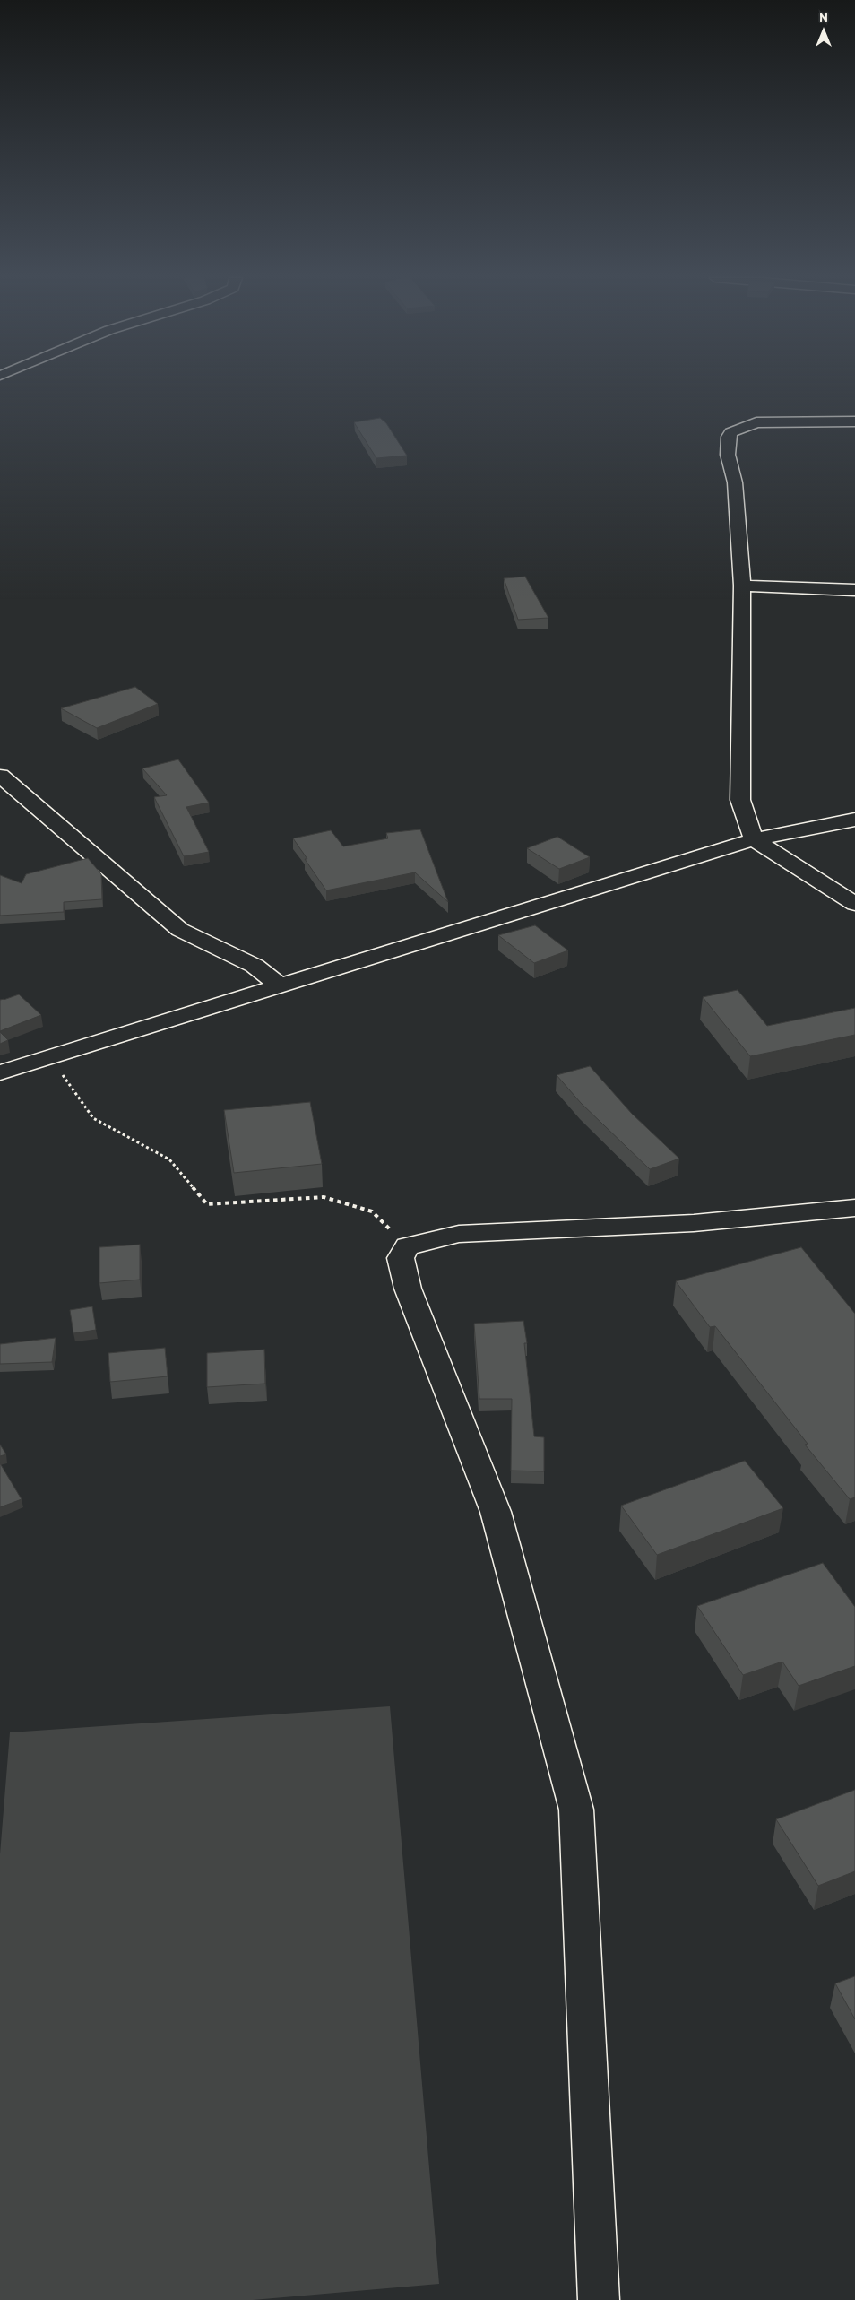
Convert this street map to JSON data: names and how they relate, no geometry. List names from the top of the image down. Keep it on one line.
{"north":"top"}
